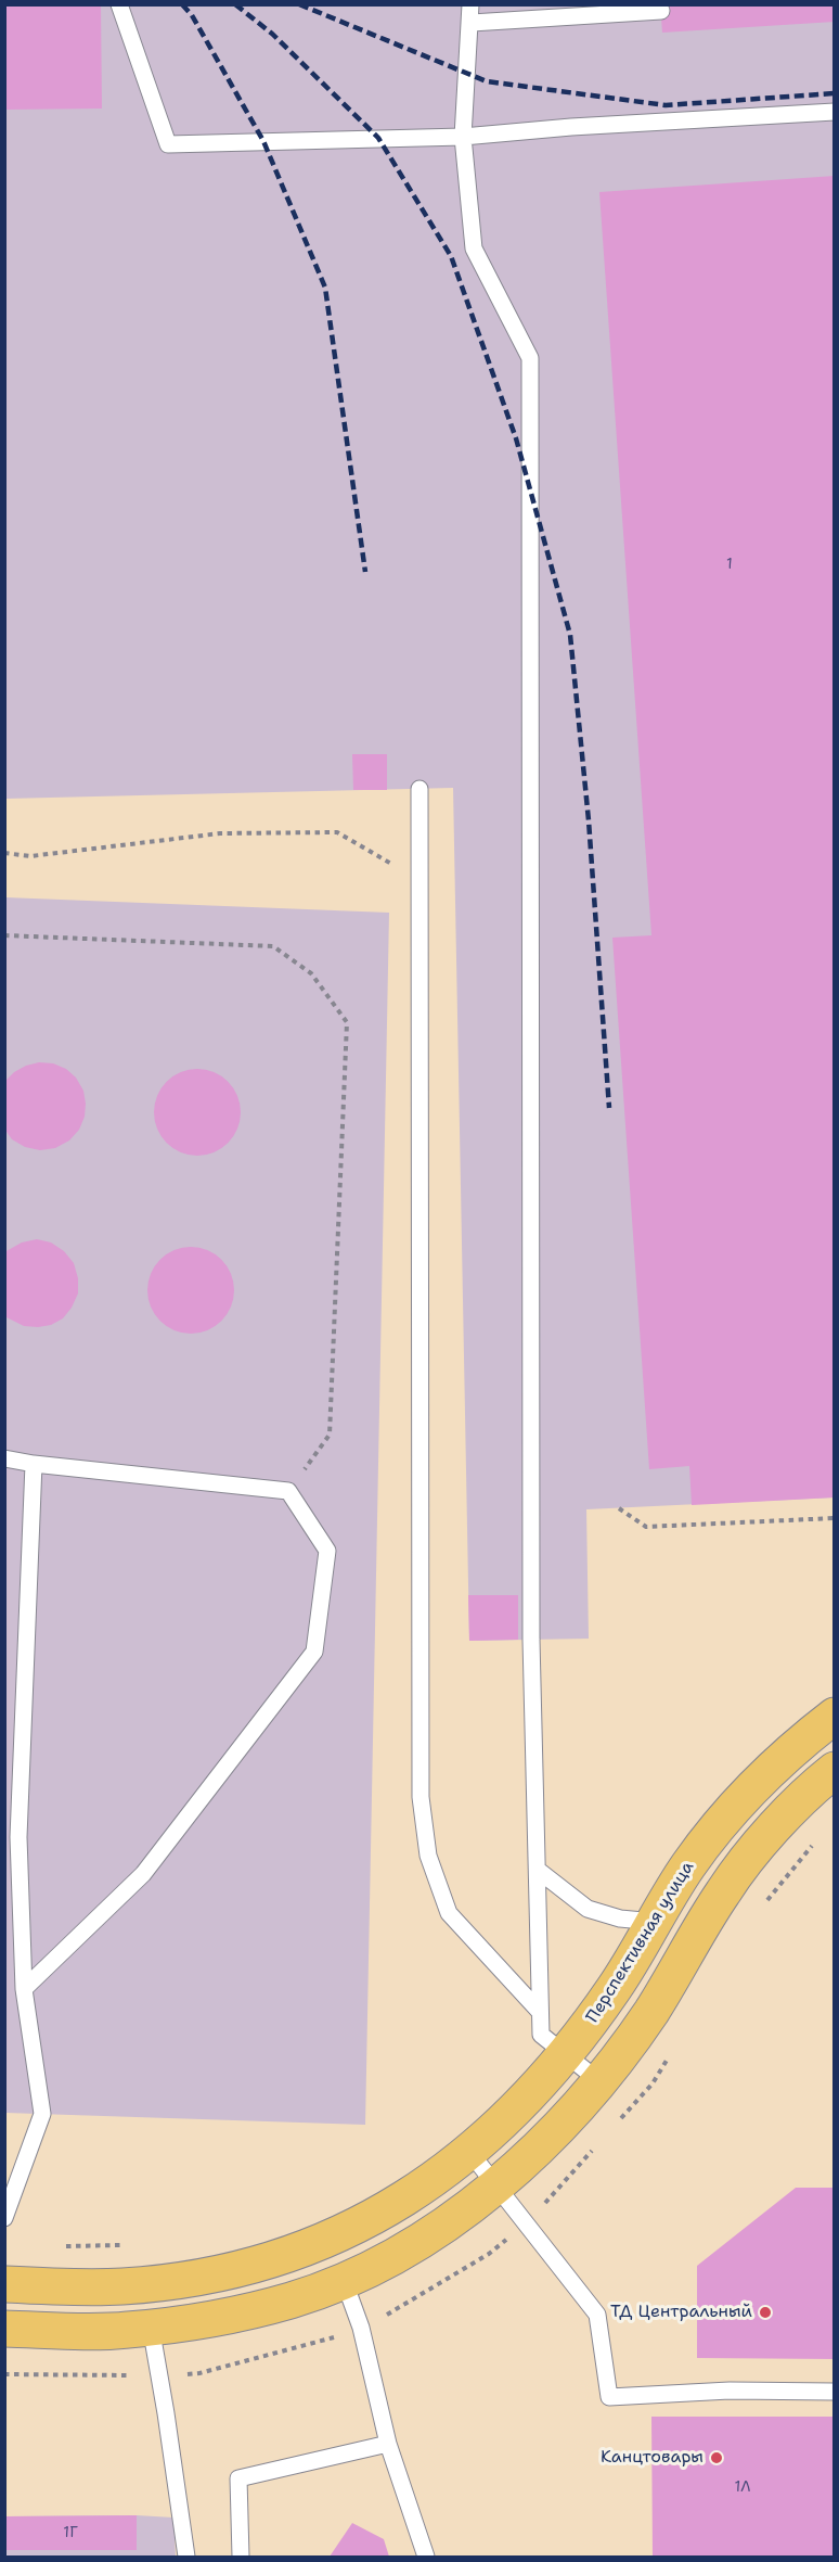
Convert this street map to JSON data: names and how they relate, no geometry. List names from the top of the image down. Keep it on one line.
{"streets":{"main road":["Перспективная улица"]},"places":["ТД Центральный","Канцтовары"],"house_numbers":["1","1Л","1Г"]}
